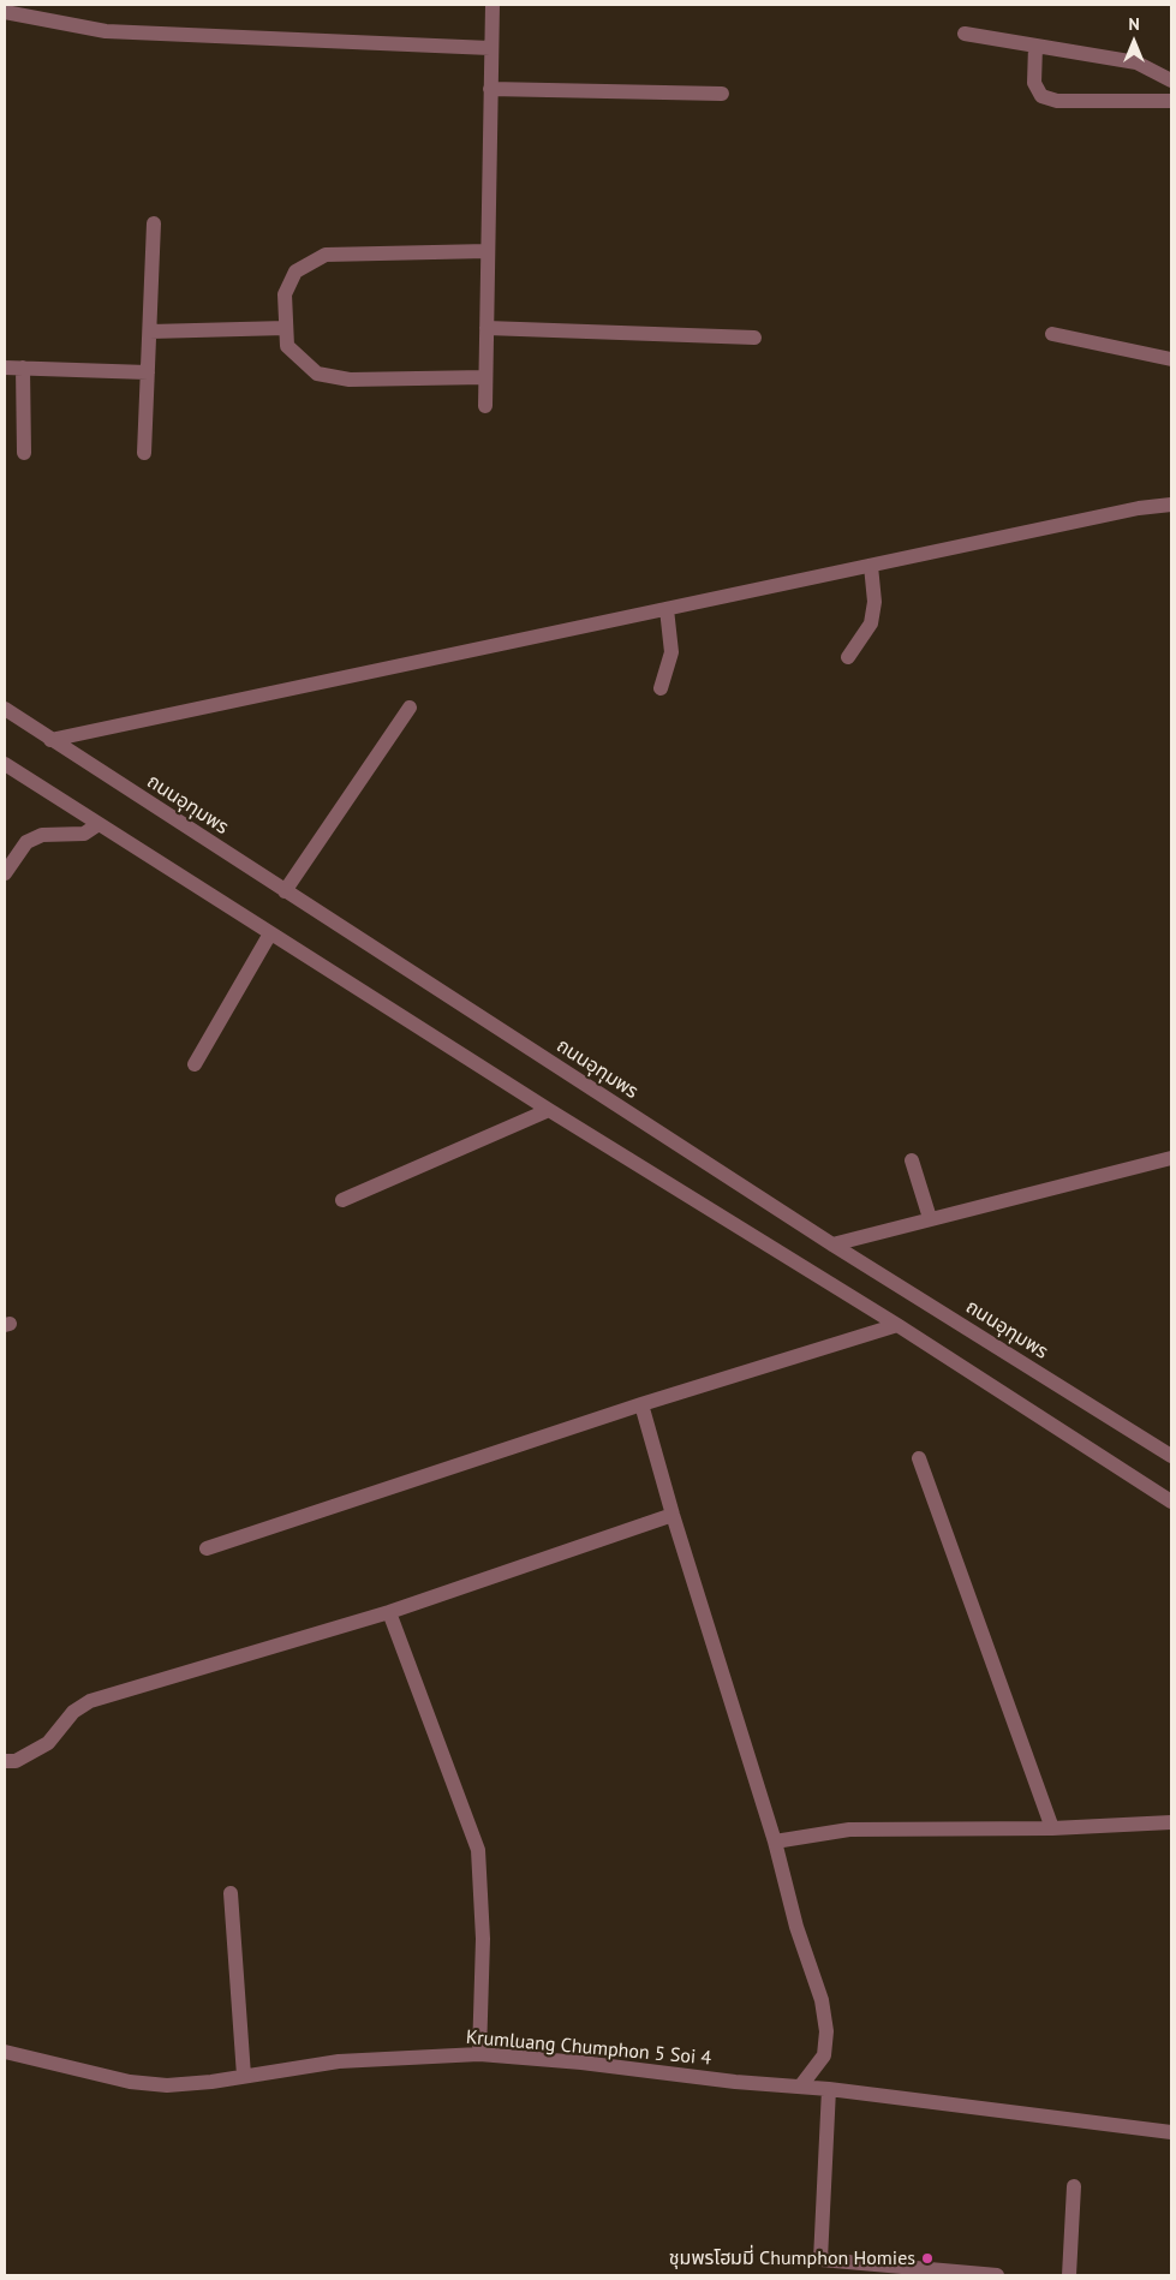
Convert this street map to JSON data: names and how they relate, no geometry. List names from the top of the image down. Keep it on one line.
{"streets":{"street":["ถนนอุทุมพร","Krumluang Chumphon 5 Soi 4"]},"places":["ชุมพรโฮมมี่ Chumphon Homies"],"north":"top"}
